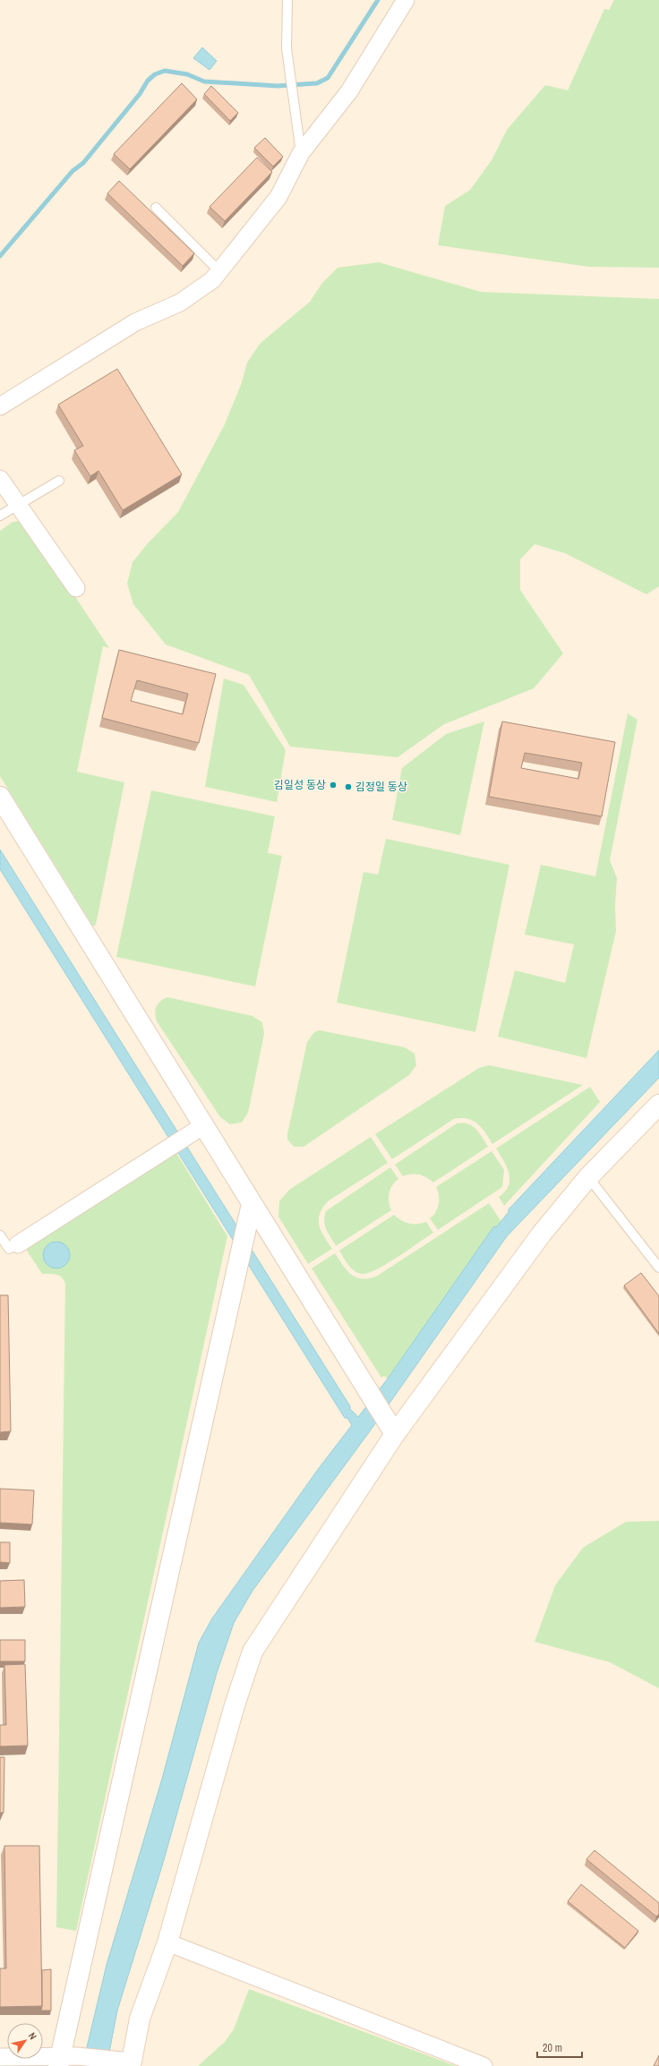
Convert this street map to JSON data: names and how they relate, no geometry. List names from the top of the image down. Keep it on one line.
{"places":["김일성 동상","김정일 동상"],"scale_bar":"20 m","north":"top right"}
